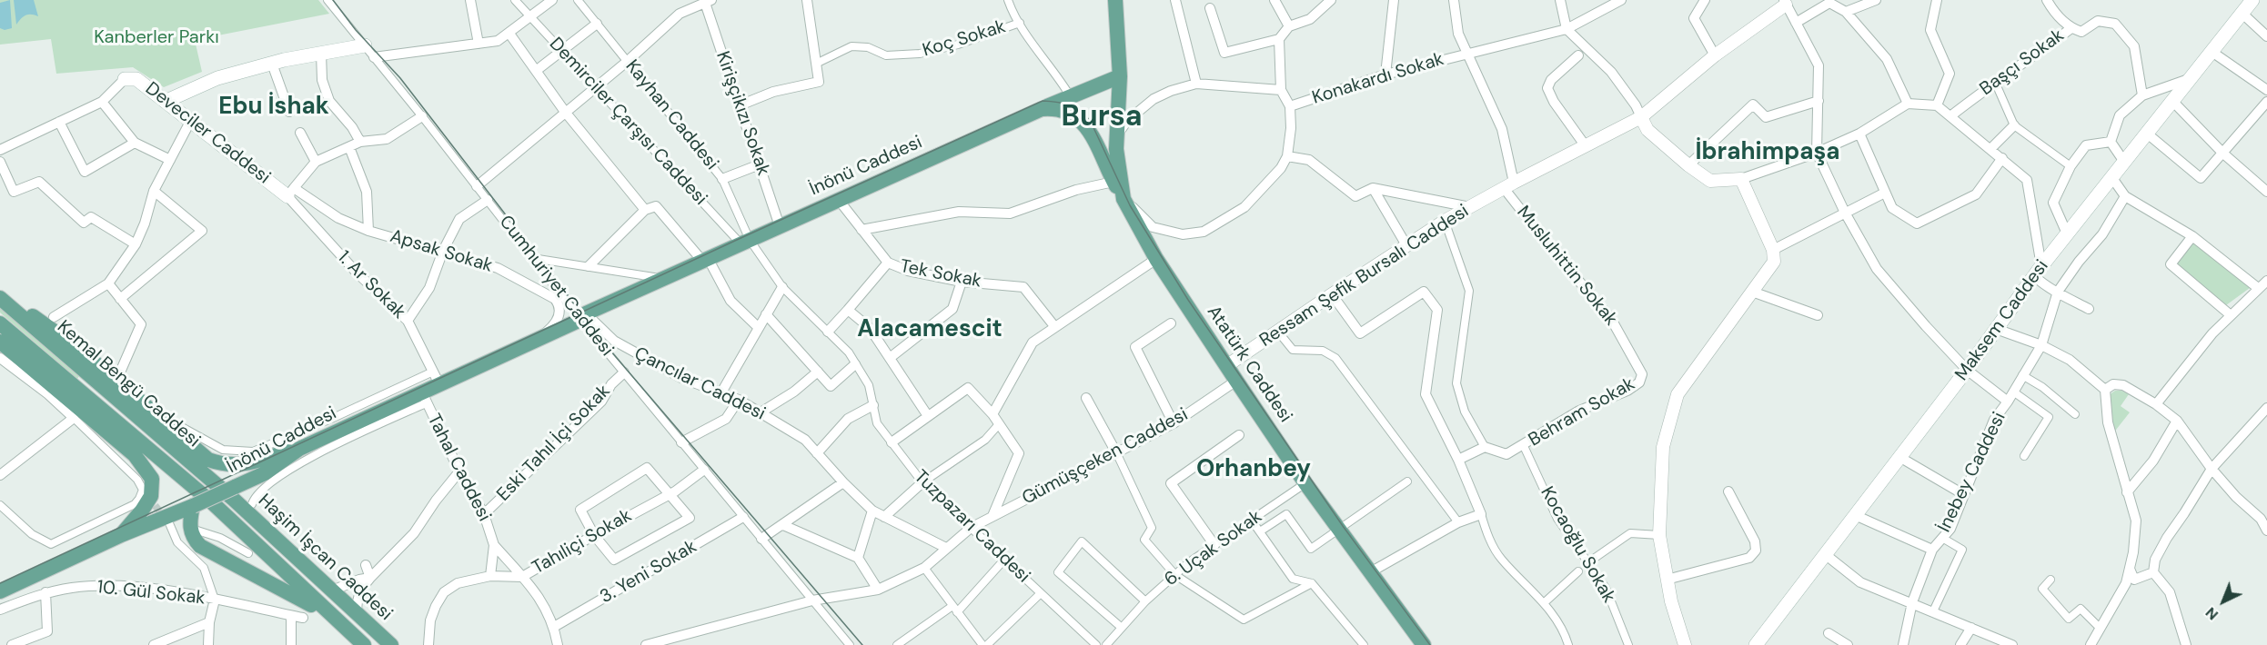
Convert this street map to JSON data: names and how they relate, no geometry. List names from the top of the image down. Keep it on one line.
{"streets":{"main road":["Deveciler Caddesi","İnönü Caddesi","Maksem Caddesi","Atatürk Caddesi","Kemal Bengü Caddesi","Haşim İşcan Caddesi"],"street":["Koç Sokak","Başçı Sokak","Konakardı Sokak","Kirişçikızı Sokak","Kayhan Caddesi","Demirciler Çarşısı Caddesi","Apsak Sokak","Musluhittin Sokak","Tek Sokak","Ressam Şefik Bursalı Caddesi","1. Ar Sokak","Cumhuriyet Caddesi","Çancılar Caddesi","Behram Sokak","Eski Tahıl İçi Sokak","Gümüşçeken Caddesi","Tahal Caddesi","İnebey Caddesi","Tuzpazarı Caddesi","Tahıliçi Sokak","Kocaoğlu Sokak","6. Uçak Sokak","3. Yeni Sokak","10. Gül Sokak"]},"crossings":[["Konakardı Sokak","İnönü Caddesi"],["Konakardı Sokak","Atatürk Caddesi"],["Kirişçikızı Sokak","İnönü Caddesi"],["Kayhan Caddesi","Demirciler Çarşısı Caddesi"],["Kayhan Caddesi","İnönü Caddesi"],["Kayhan Caddesi","Tuzpazarı Caddesi"],["Demirciler Çarşısı Caddesi","İnönü Caddesi"],["Demirciler Çarşısı Caddesi","Tuzpazarı Caddesi"],["Deveciler Caddesi","Apsak Sokak"],["Deveciler Caddesi","1. Ar Sokak"],["İnönü Caddesi","Apsak Sokak"],["İnönü Caddesi","Tek Sokak"],["İnönü Caddesi","1. Ar Sokak"],["İnönü Caddesi","Cumhuriyet Caddesi"],["İnönü Caddesi","Atatürk Caddesi"],["İnönü Caddesi","Kemal Bengü Caddesi"],["İnönü Caddesi","Çancılar Caddesi"],["İnönü Caddesi","Tahal Caddesi"],["İnönü Caddesi","Tuzpazarı Caddesi"],["İnönü Caddesi","Haşim İşcan Caddesi"],["Apsak Sokak","1. Ar Sokak"],["Musluhittin Sokak","Ressam Şefik Bursalı Caddesi"],["Musluhittin Sokak","Behram Sokak"],["Ressam Şefik Bursalı Caddesi","Atatürk Caddesi"],["Cumhuriyet Caddesi","Çancılar Caddesi"],["Cumhuriyet Caddesi","Eski Tahıl İçi Sokak"],["Cumhuriyet Caddesi","Gümüşçeken Caddesi"],["Cumhuriyet Caddesi","Tahıliçi Sokak"],["Cumhuriyet Caddesi","3. Yeni Sokak"],["Atatürk Caddesi","Gümüşçeken Caddesi"],["Atatürk Caddesi","6. Uçak Sokak"],["Kemal Bengü Caddesi","Haşim İşcan Caddesi"],["Çancılar Caddesi","Gümüşçeken Caddesi"],["Behram Sokak","Kocaoğlu Sokak"],["Eski Tahıl İçi Sokak","Tahal Caddesi"],["Gümüşçeken Caddesi","Tuzpazarı Caddesi"],["Tahal Caddesi","Tahıliçi Sokak"]],"districts":["Ebu İshak","Bursa","İbrahimpaşa","Alacamescit","Orhanbey"],"parks":["Kanberler Parkı"],"north":"bottom left"}
